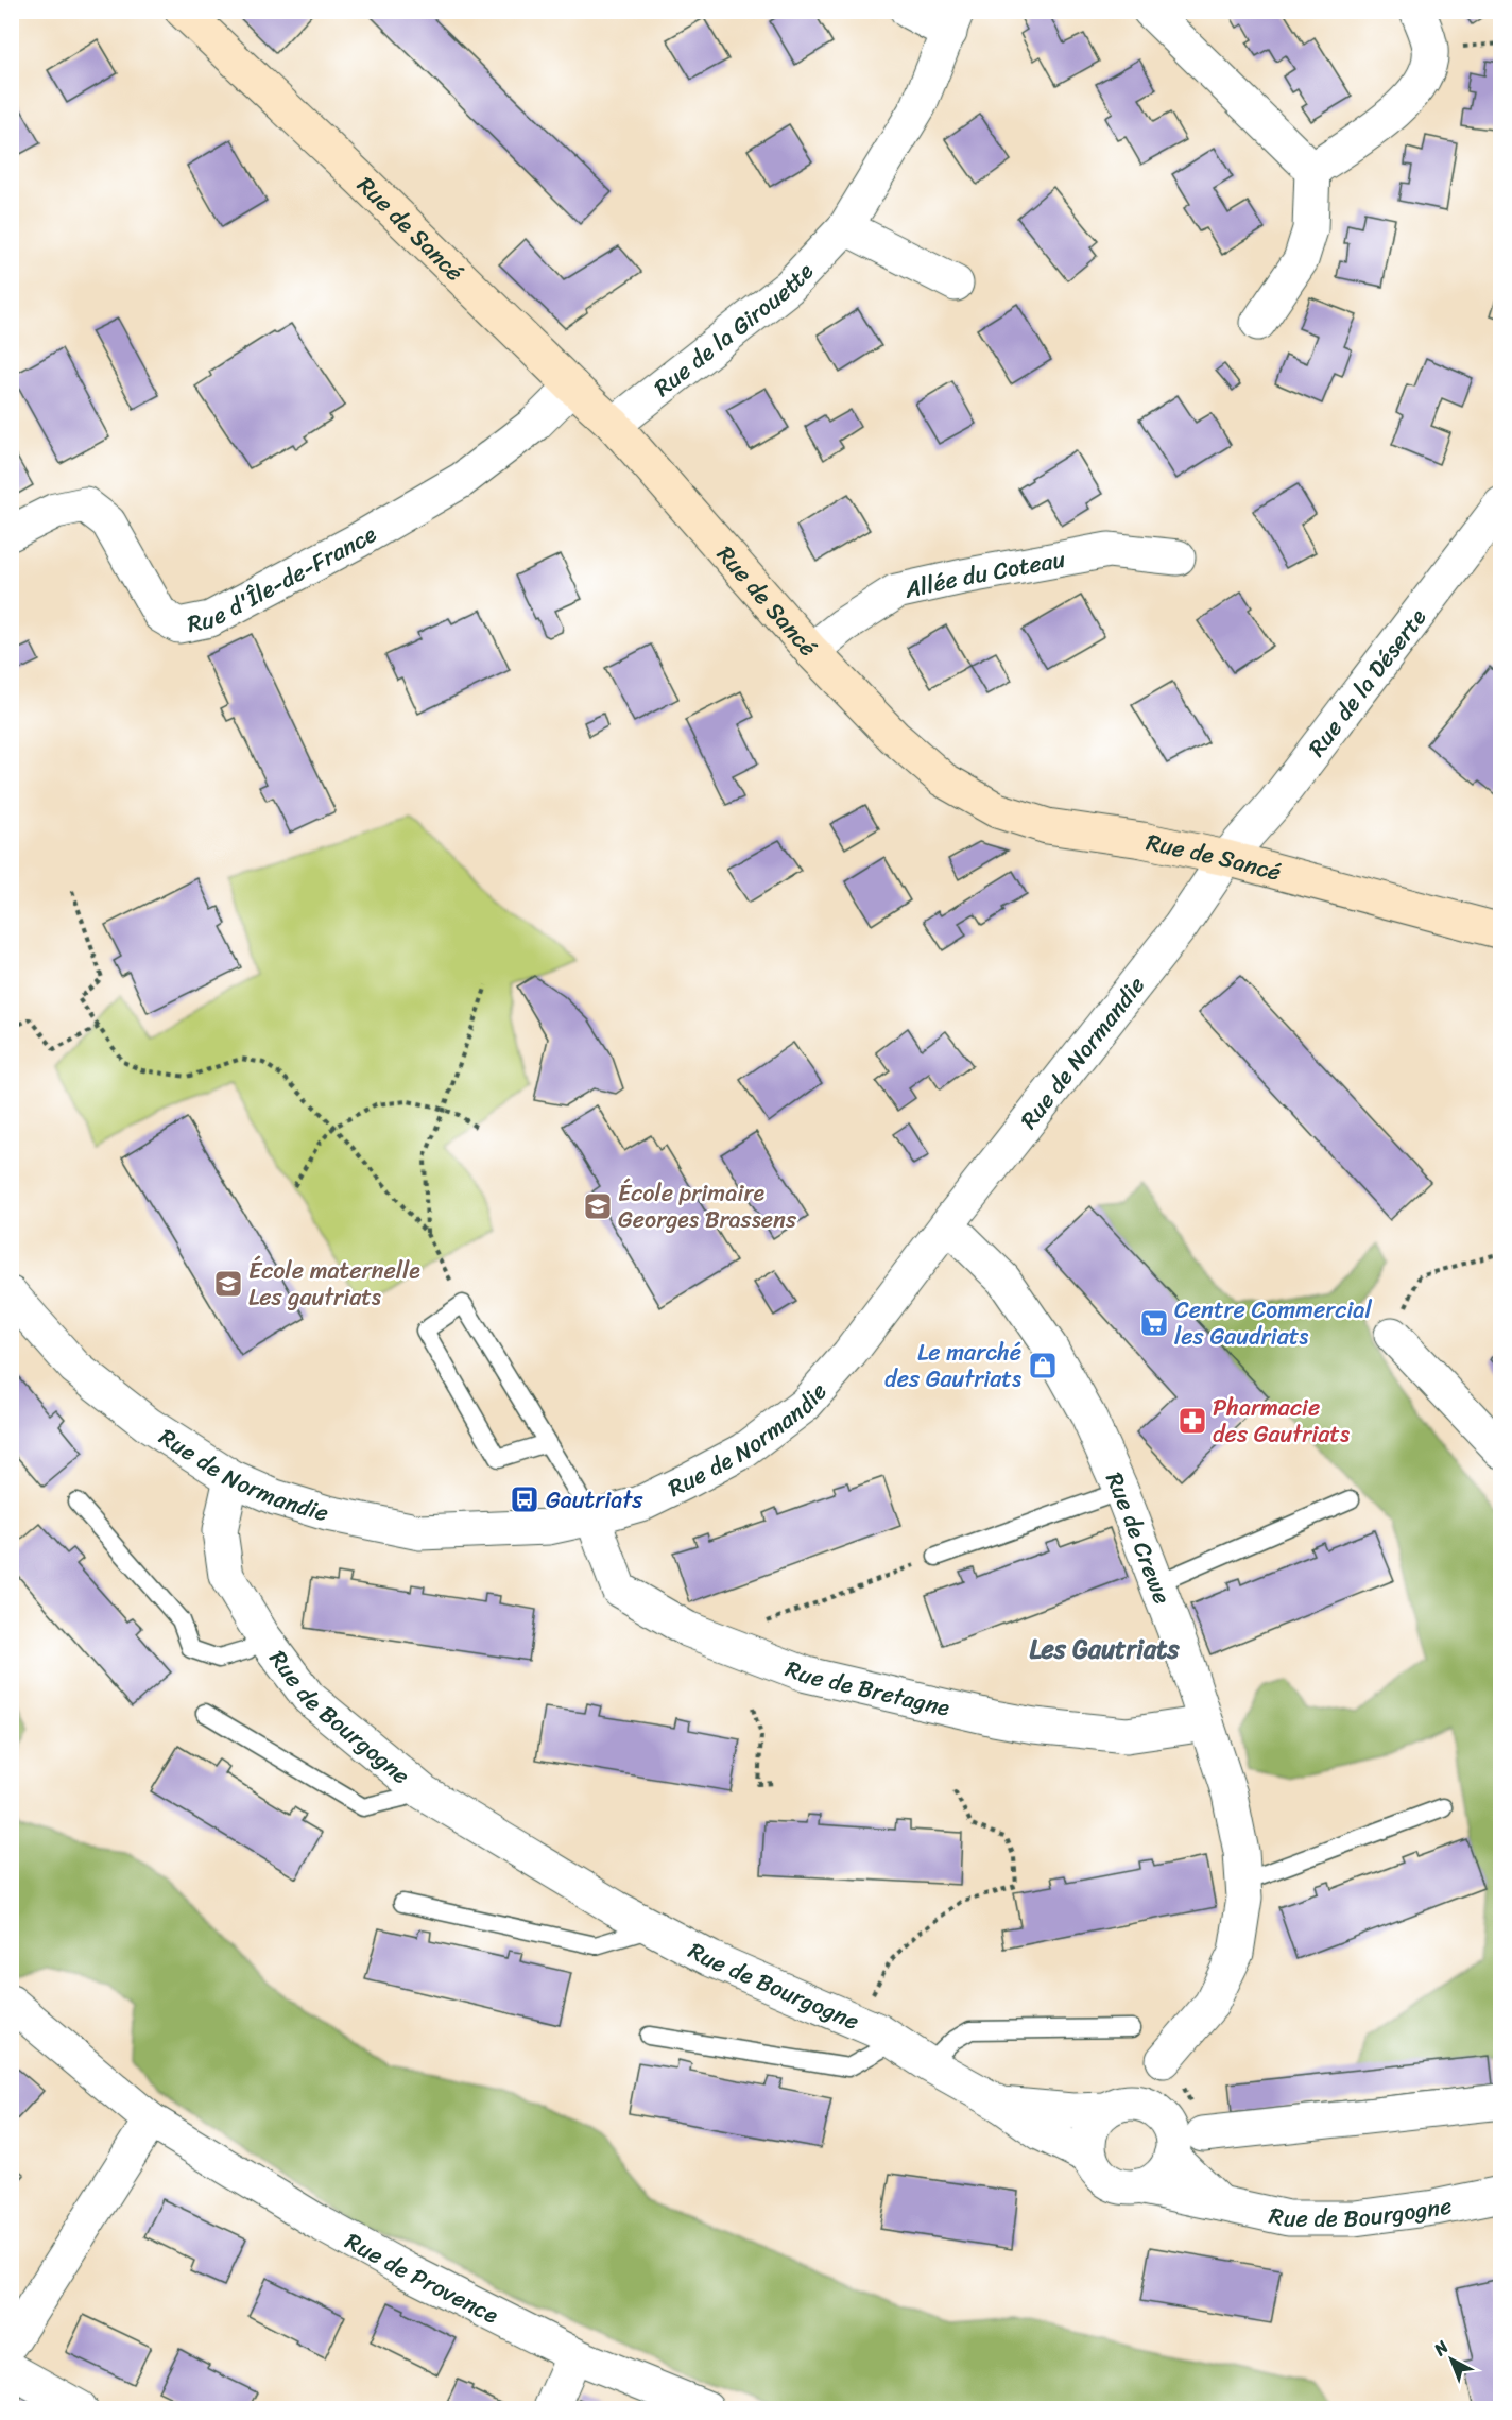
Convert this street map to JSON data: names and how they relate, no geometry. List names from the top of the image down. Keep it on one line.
{"streets":{"street":["Rue de Sancé","Rue de la Girouette","Rue d'Île-de-France","Allée du Coteau","Rue de la Déserte","Rue de Normandie","Rue de Crewe","Rue de Bretagne","Rue de Bourgogne","Rue de Provence"]},"crossings":[["Rue de Sancé","Rue de la Girouette"],["Rue de Sancé","Rue d'Île-de-France"],["Rue de Sancé","Allée du Coteau"],["Rue de Sancé","Rue de la Déserte"],["Rue de Sancé","Rue de Normandie"],["Rue de la Déserte","Rue de Normandie"],["Rue de Normandie","Rue de Crewe"],["Rue de Normandie","Rue de Bretagne"],["Rue de Normandie","Rue de Bourgogne"],["Rue de Crewe","Rue de Bretagne"],["Rue de Crewe","Rue de Bourgogne"]],"districts":["Les Gautriats"],"places":{"school or university":["École primaire Georges Brassens","École maternelle Les gautriats"],"supermarket":["Centre Commercial les Gaudriats"],"shop":["Le marché des Gautriats"],"pharmacy":["Pharmacie des Gautriats"],"bus stop":["Gautriats"]},"north":"top left"}
